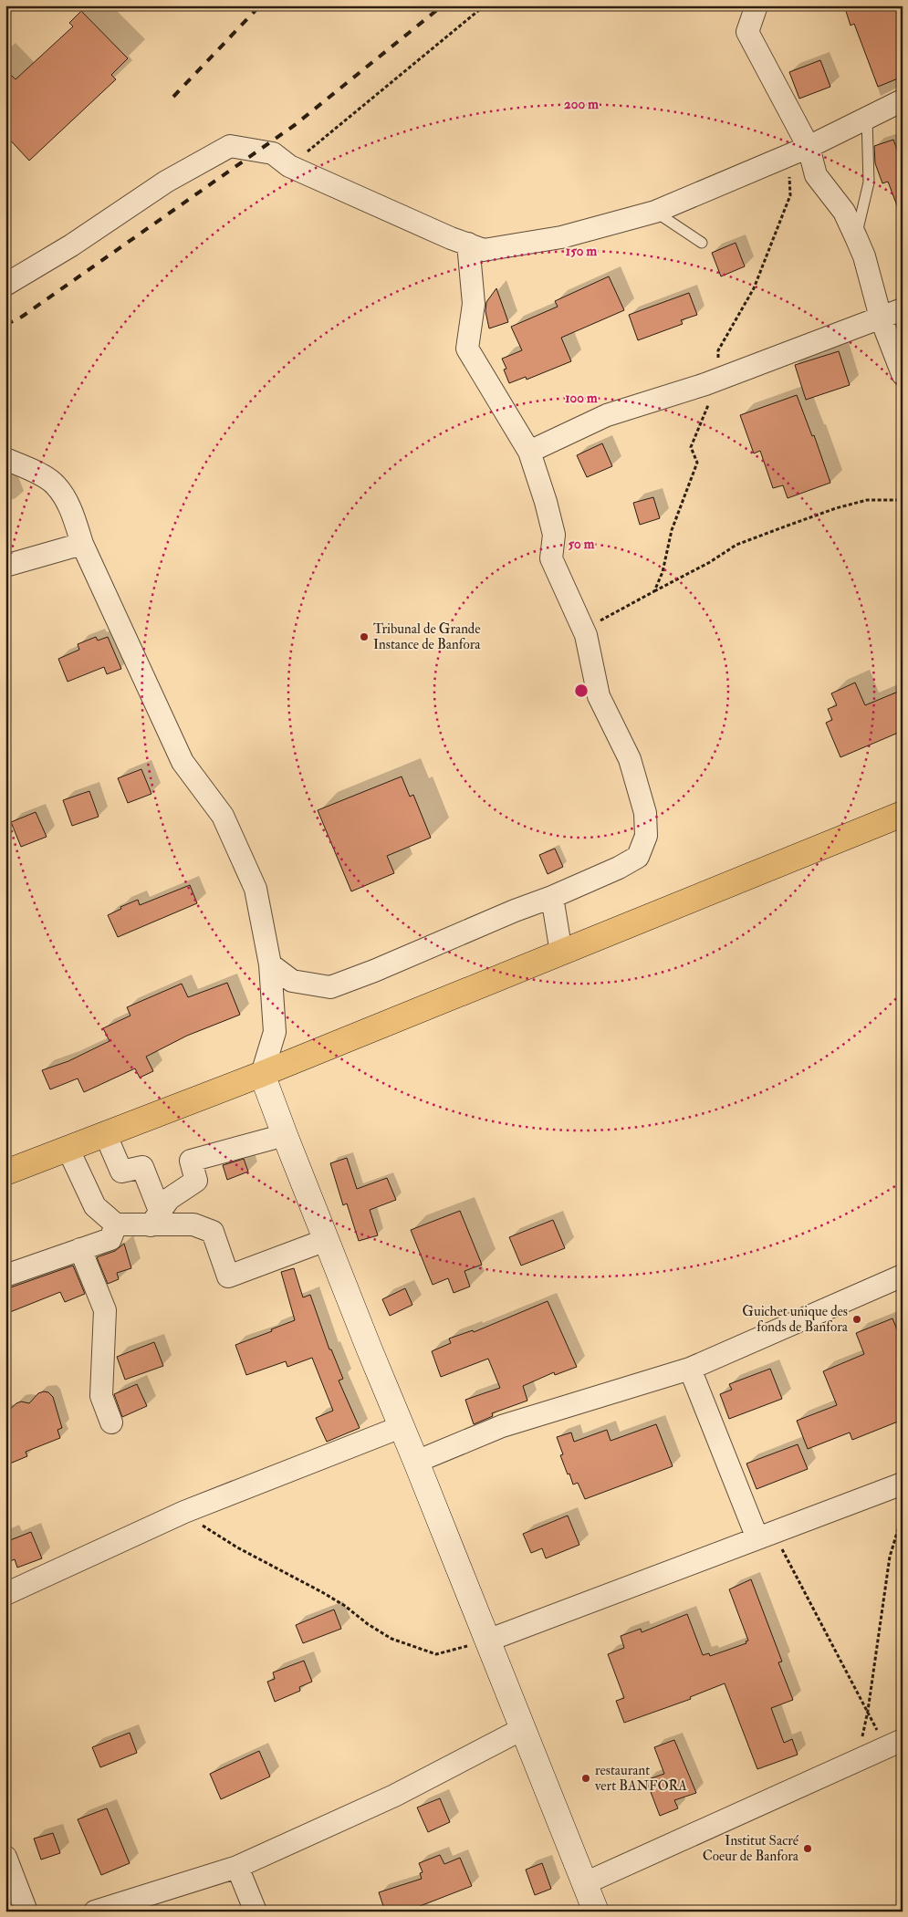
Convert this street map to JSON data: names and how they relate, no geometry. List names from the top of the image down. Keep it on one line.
{"places":["Tribunal de Grande Instance de Banfora","Guichet unique des fonds de Banfora","restaurant vert BANFORA","Institut Sacré Coeur de Banfora"],"rings":["200 m","150 m","100 m","50 m"]}
